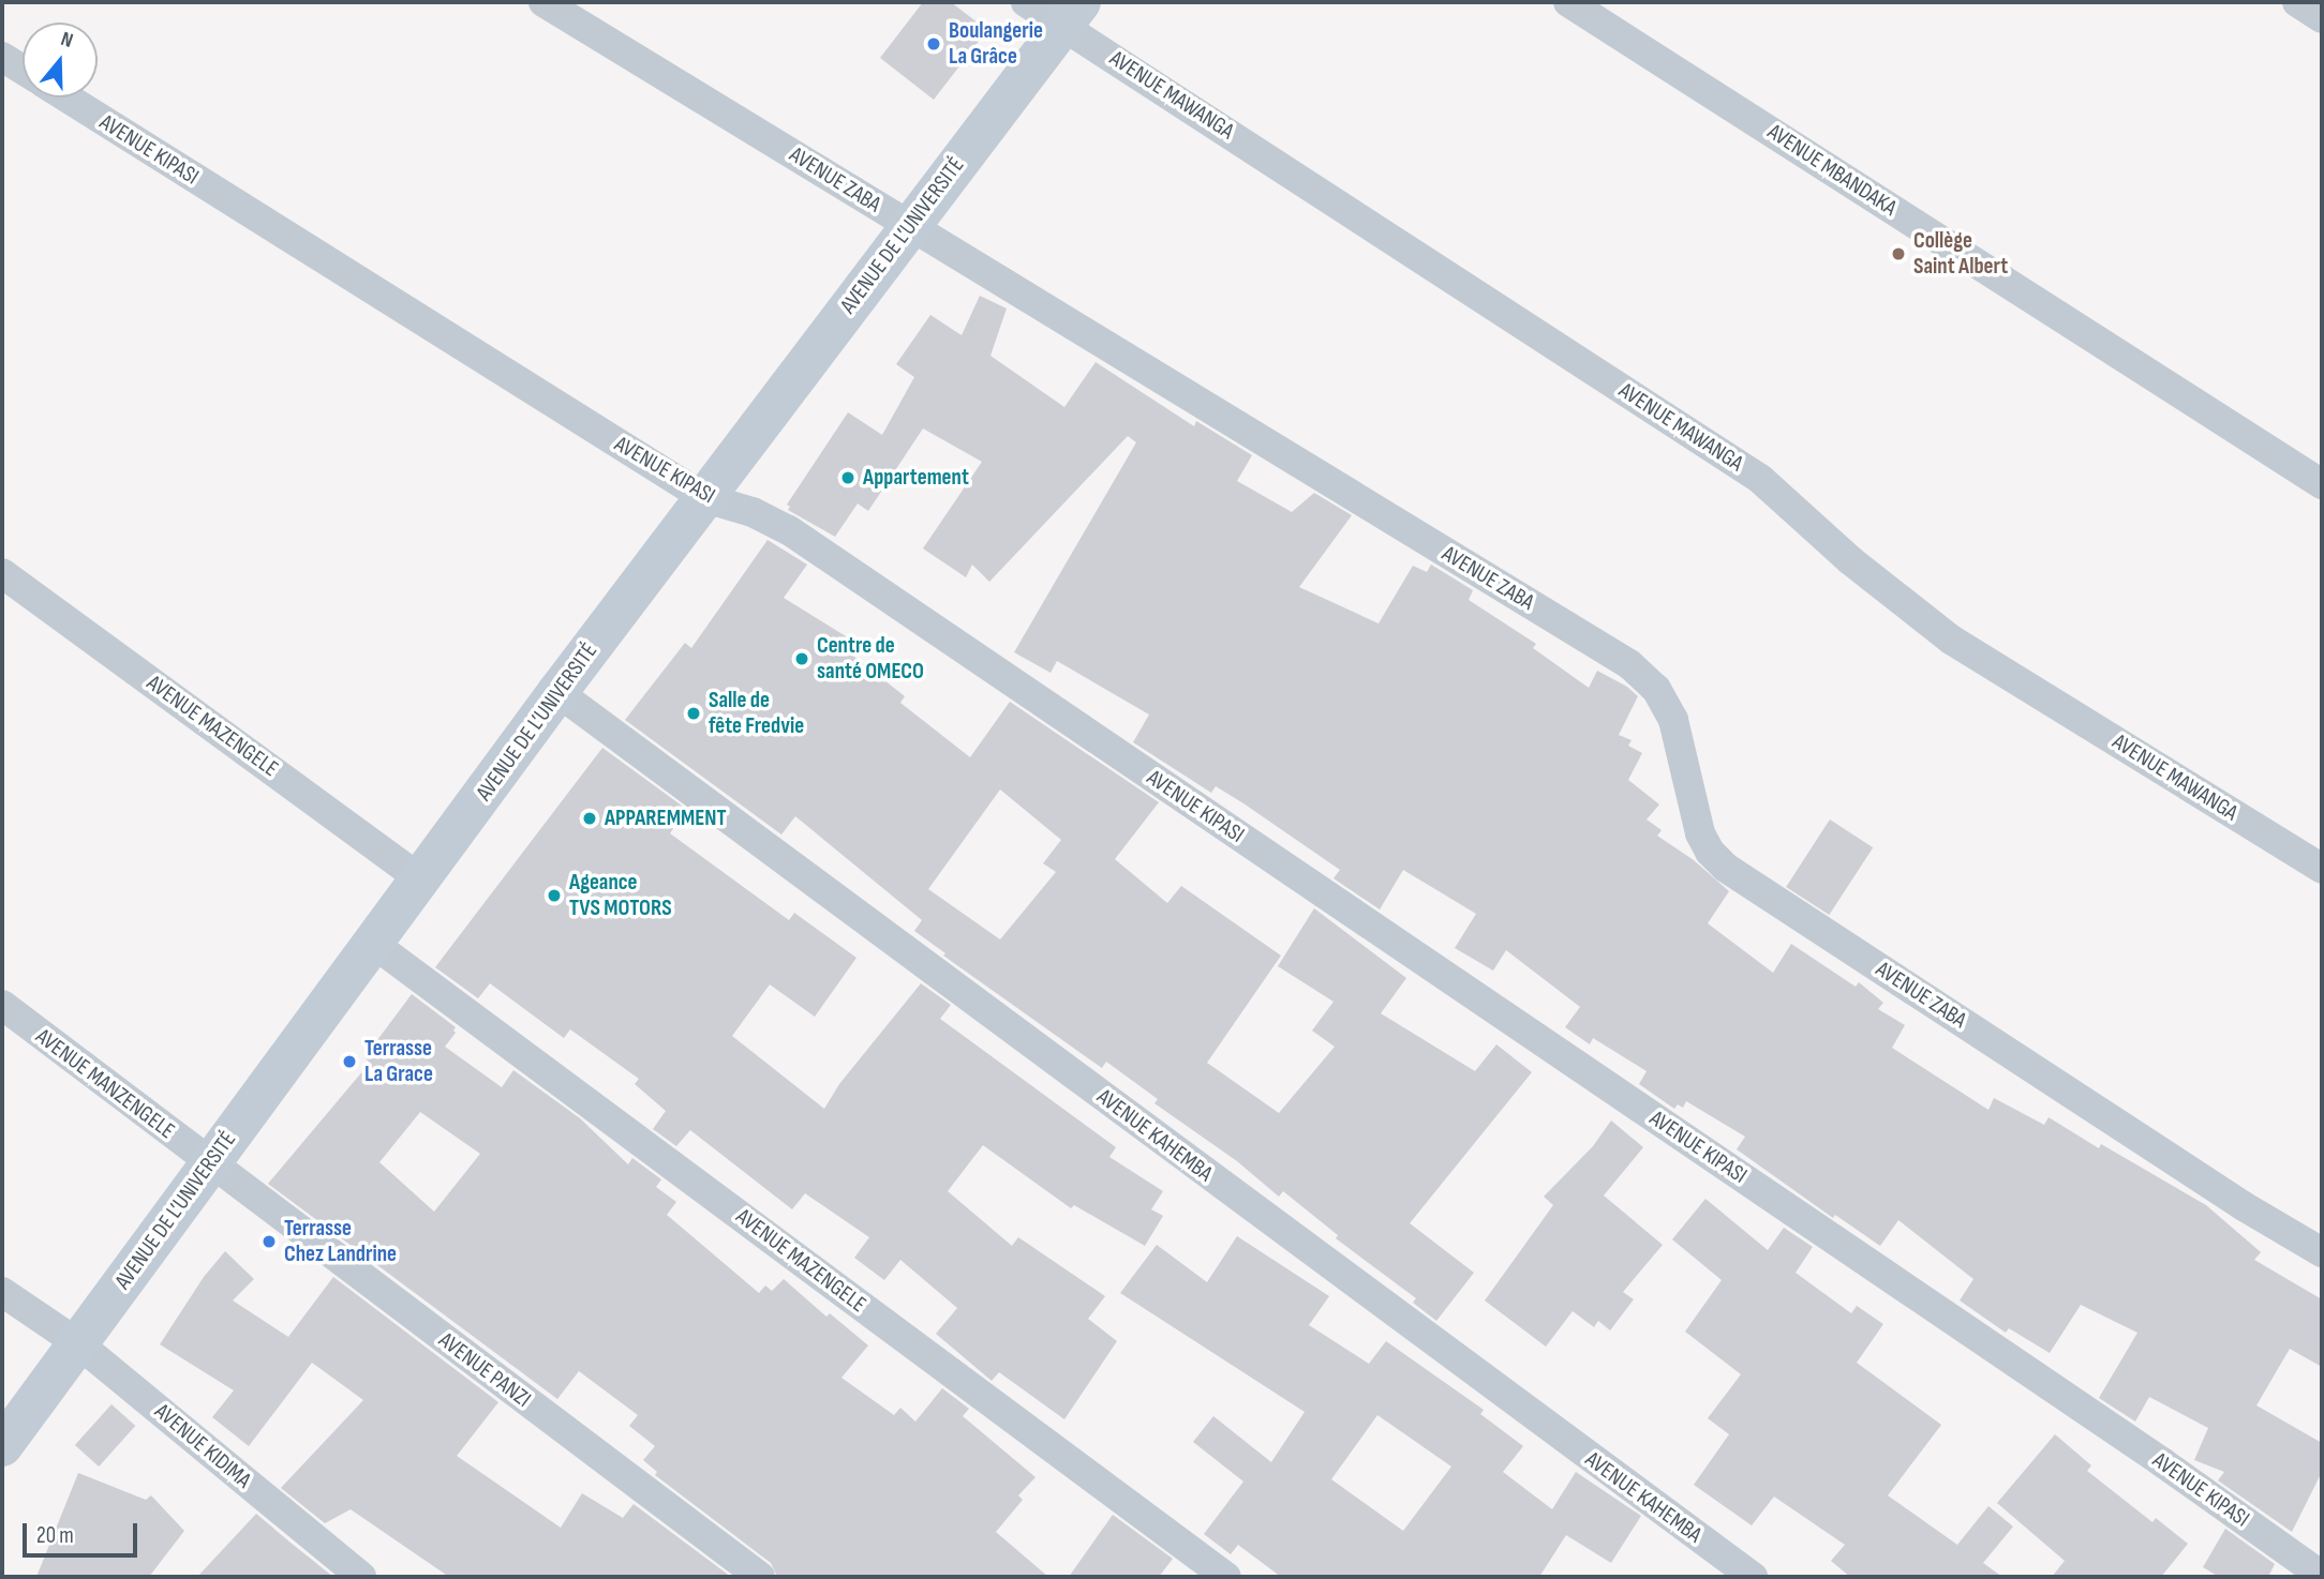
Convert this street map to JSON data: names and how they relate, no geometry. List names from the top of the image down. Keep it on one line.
{"streets":{"main road":["AVENUE DE L’UNIVERSITÉ"],"street":["AVENUE MAWANGA","AVENUE KIPASI","AVENUE MBANDAKA","AVENUE ZABA","AVENUE MAZENGELE","AVENUE MANZENGELE","AVENUE KAHEMBA","AVENUE PANZI","AVENUE KIDIMA"]},"crossings":[["AVENUE MAWANGA","AVENUE DE L’UNIVERSITÉ"],["AVENUE KIPASI","AVENUE DE L’UNIVERSITÉ"],["AVENUE ZABA","AVENUE DE L’UNIVERSITÉ"],["AVENUE DE L’UNIVERSITÉ","AVENUE MAZENGELE"],["AVENUE DE L’UNIVERSITÉ","AVENUE MANZENGELE"],["AVENUE DE L’UNIVERSITÉ","AVENUE KAHEMBA"],["AVENUE DE L’UNIVERSITÉ","AVENUE PANZI"],["AVENUE DE L’UNIVERSITÉ","AVENUE KIDIMA"],["AVENUE MANZENGELE","AVENUE PANZI"]],"places":["Boulangerie La Grâce","Collège Saint Albert","Appartement","Centre de santé OMECO","Salle de fête Fredvie","APPAREMMENT","Ageance TVS MOTORS","Terrasse La Grace","Terrasse Chez Landrine"],"scale_bar":"20 m","north":"top"}
